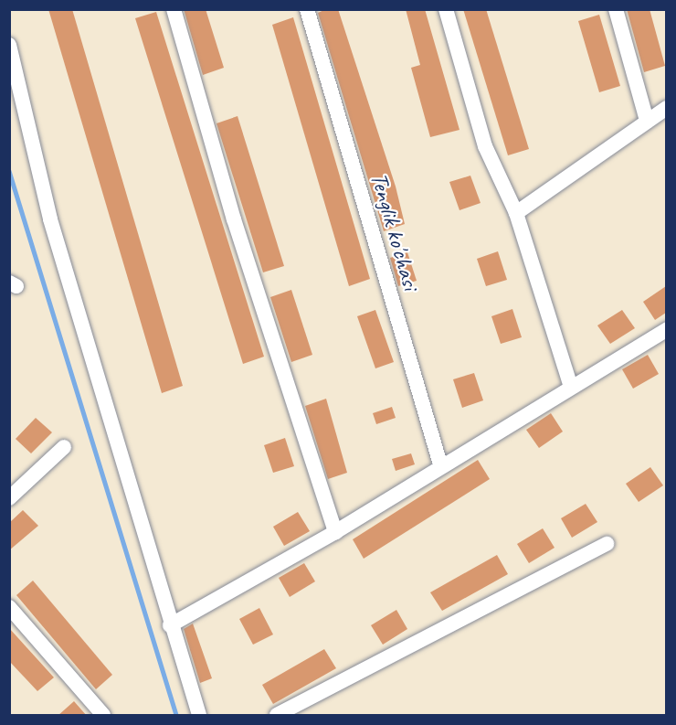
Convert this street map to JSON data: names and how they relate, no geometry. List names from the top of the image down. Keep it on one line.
{"streets":{"street":["Tenglik ko'chasi"]}}
